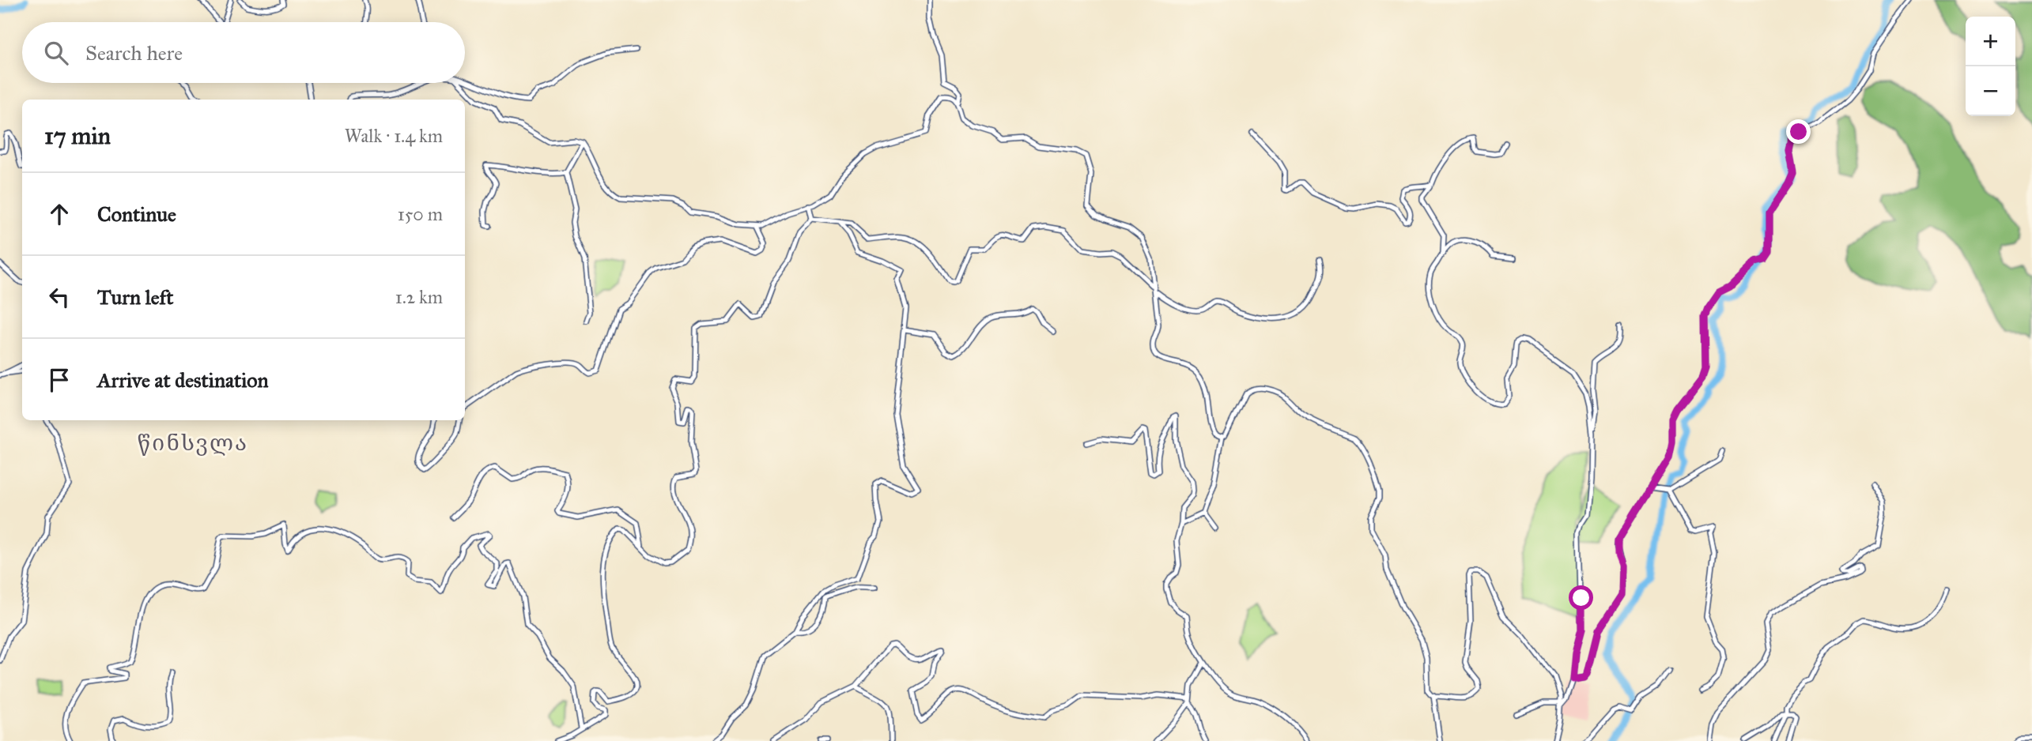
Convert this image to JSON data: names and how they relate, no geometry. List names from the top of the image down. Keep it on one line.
{"districts":["წინსვლა"],"page":{"map_buttons":["+","−"],"search":"Search here","heading":["17 min","Walk · 1.4 km"],"list":[["Continue","150 m"],["Turn left","1.2 km"],"Arrive at destination"]}}
